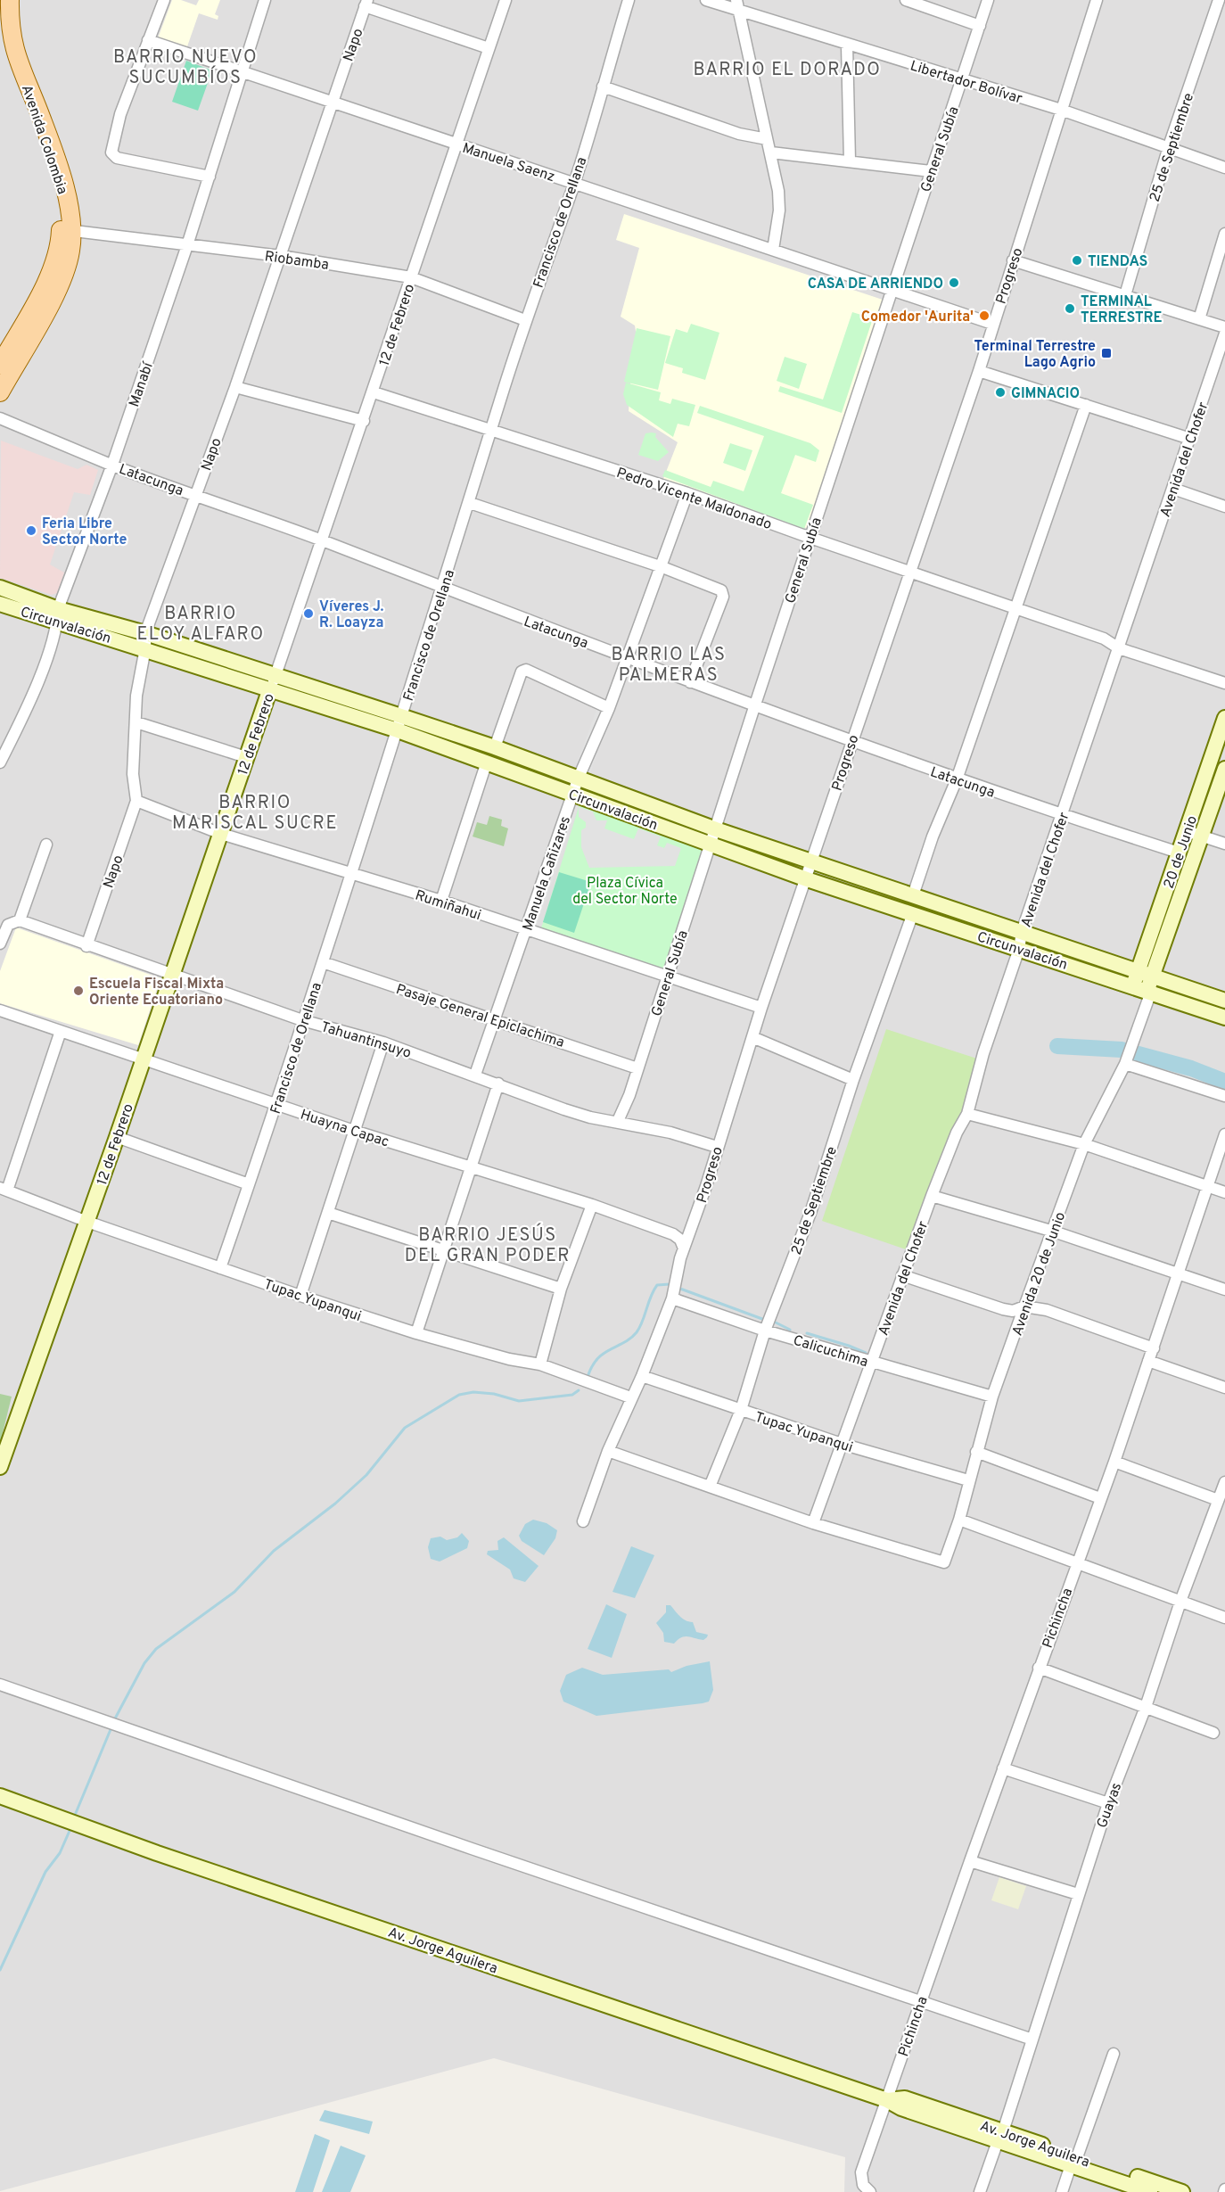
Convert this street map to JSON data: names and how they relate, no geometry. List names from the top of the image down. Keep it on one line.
{"streets":{"main road":["Avenida Colombia"],"street":["Napo","Libertador Bolívar","25 de Septiembre","General Subía","Manuela Saenz","Francisco de Orellana","Riobamba","Progreso","12 de Febrero","Manabí","Avenida del Chofer","Latacunga","Pedro Vicente Maldonado","Circunvalación","20 de Junio","Manuela Cañizares","Rumiñahui","Pasaje General Epiclachima","Tahuantinsuyo","Huayna Capac","Avenida 20 de Junio","Tupac Yupanqui","Calicuchima","Pichincha","Guayas","Av. Jorge Aguilera"]},"crossings":[["Napo","Manuela Saenz"],["Napo","Riobamba"],["Napo","Latacunga"],["Napo","Circunvalación"],["Napo","Rumiñahui"],["Napo","Tahuantinsuyo"],["Libertador Bolívar","25 de Septiembre"],["Libertador Bolívar","General Subía"],["Libertador Bolívar","Progreso"],["Avenida Colombia","Riobamba"],["25 de Septiembre","Circunvalación"],["25 de Septiembre","Tupac Yupanqui"],["25 de Septiembre","Calicuchima"],["General Subía","Manuela Saenz"],["General Subía","Latacunga"],["General Subía","Pedro Vicente Maldonado"],["General Subía","Circunvalación"],["General Subía","Rumiñahui"],["General Subía","Pasaje General Epiclachima"],["General Subía","Tahuantinsuyo"],["Manuela Saenz","Francisco de Orellana"],["Manuela Saenz","Progreso"],["Manuela Saenz","12 de Febrero"],["Manuela Saenz","Manabí"],["Francisco de Orellana","Riobamba"],["Francisco de Orellana","Latacunga"],["Francisco de Orellana","Pedro Vicente Maldonado"],["Francisco de Orellana","Circunvalación"],["Francisco de Orellana","Rumiñahui"],["Francisco de Orellana","Pasaje General Epiclachima"],["Francisco de Orellana","Tahuantinsuyo"],["Francisco de Orellana","Huayna Capac"],["Francisco de Orellana","Tupac Yupanqui"],["Riobamba","12 de Febrero"],["Riobamba","Manabí"],["Progreso","Latacunga"],["Progreso","Pedro Vicente Maldonado"],["Progreso","Circunvalación"],["Progreso","Rumiñahui"],["Progreso","Tahuantinsuyo"],["Progreso","Tupac Yupanqui"],["Progreso","Calicuchima"],["12 de Febrero","Latacunga"],["12 de Febrero","Pedro Vicente Maldonado"],["12 de Febrero","Circunvalación"],["12 de Febrero","Rumiñahui"],["12 de Febrero","Tahuantinsuyo"],["12 de Febrero","Huayna Capac"],["12 de Febrero","Tupac Yupanqui"],["Manabí","Latacunga"],["Manabí","Circunvalación"],["Avenida del Chofer","Latacunga"],["Avenida del Chofer","Pedro Vicente Maldonado"],["Avenida del Chofer","Circunvalación"],["Avenida del Chofer","Avenida 20 de Junio"],["Avenida del Chofer","Tupac Yupanqui"],["Avenida del Chofer","Calicuchima"],["Latacunga","20 de Junio"],["Latacunga","Manuela Cañizares"],["Pedro Vicente Maldonado","Manuela Cañizares"],["Circunvalación","20 de Junio"],["Circunvalación","Manuela Cañizares"],["Circunvalación","Avenida 20 de Junio"],["20 de Junio","Avenida 20 de Junio"],["Manuela Cañizares","Rumiñahui"],["Manuela Cañizares","Pasaje General Epiclachima"],["Manuela Cañizares","Tahuantinsuyo"],["Avenida 20 de Junio","Tupac Yupanqui"],["Avenida 20 de Junio","Calicuchima"],["Pichincha","Av. Jorge Aguilera"],["Guayas","Av. Jorge Aguilera"]],"districts":["BARRIO NUEVO SUCUMBÍOS","BARRIO EL DORADO","BARRIO ELOY ALFARO","BARRIO LAS PALMERAS","BARRIO MARISCAL SUCRE","BARRIO JESÚS DEL GRAN PODER"],"parks":["Plaza Cívica del Sector Norte"],"places":{"other":["TIENDAS","CASA DE ARRIENDO","TERMINAL TERRESTRE","Comedor 'Aurita'","GIMNACIO","Feria Libre Sector Norte","Víveres J. R. Loayza","Escuela Fiscal Mixta Oriente Ecuatoriano"],"transit":["Terminal Terrestre Lago Agrio"]}}
